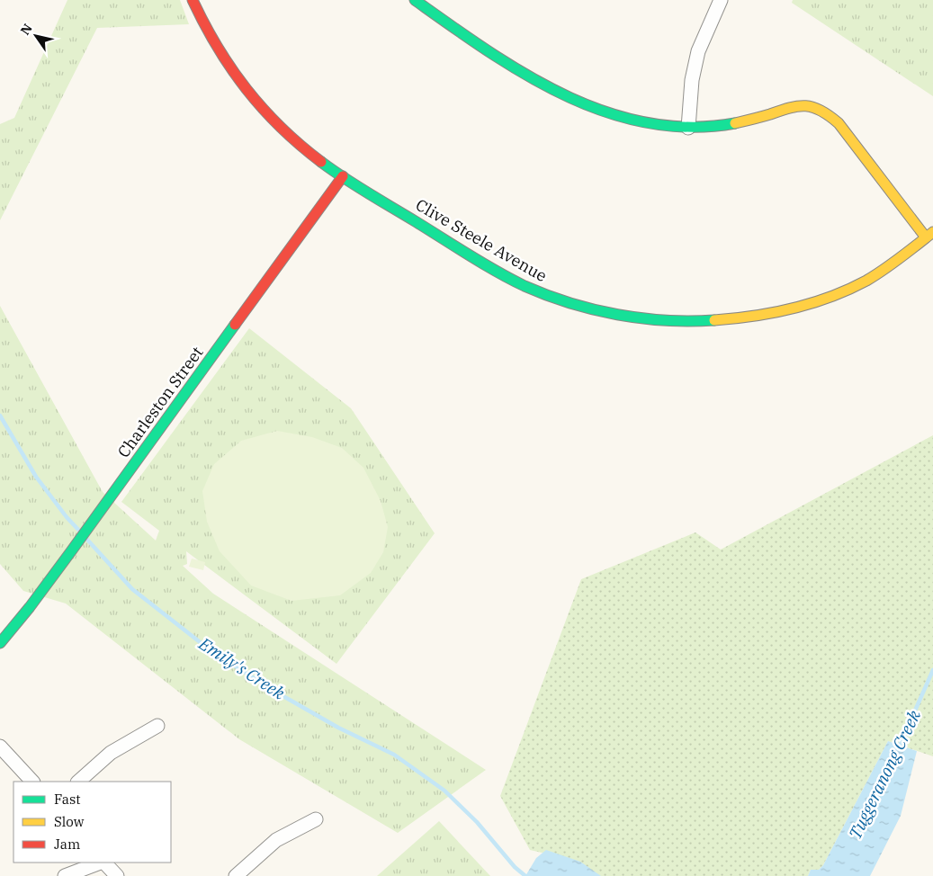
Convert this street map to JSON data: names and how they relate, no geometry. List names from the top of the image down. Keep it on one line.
{"streets":{"street":["Clive Steele Avenue","Charleston Street"]},"crossings":[["Clive Steele Avenue","Charleston Street"]],"water":["Emily's Creek","Tuggeranong Creek"],"legend":["Fast","Slow","Jam"],"north":"top left"}
